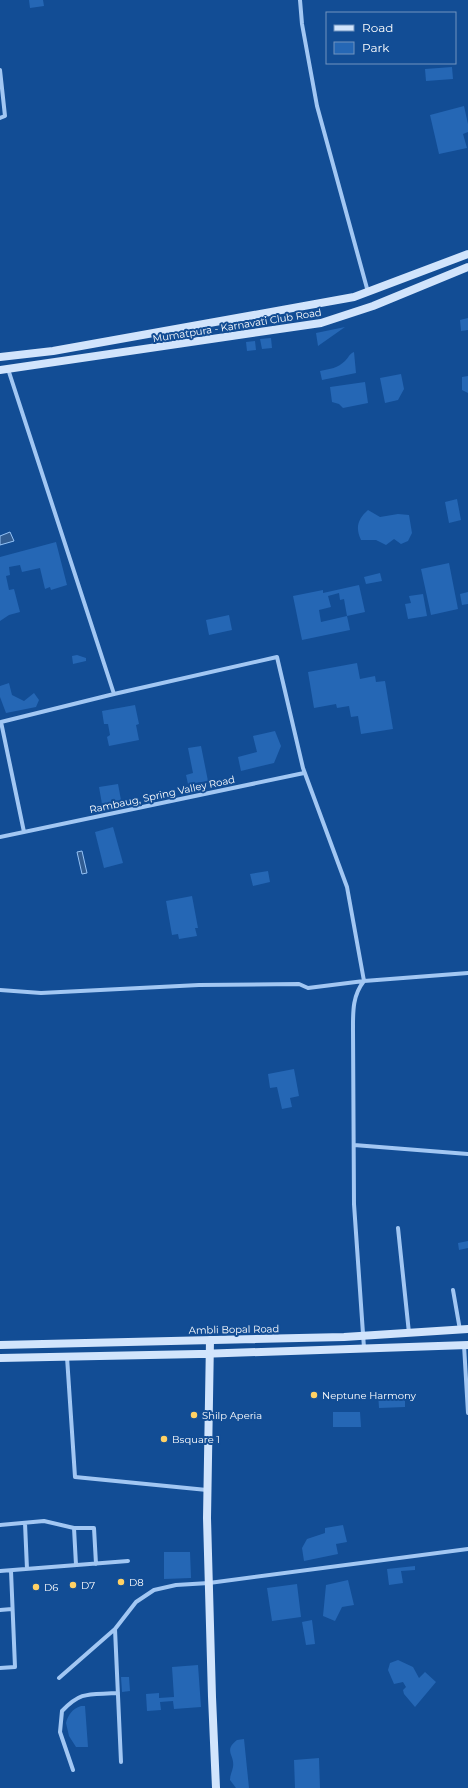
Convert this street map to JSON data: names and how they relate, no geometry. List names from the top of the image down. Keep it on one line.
{"streets":{"street":["Mumatpura - Karnavati Club Road","Rambaug, Spring Valley Road","Ambli Bopal Road"]},"places":["Neptune Harmony","Shilp Aperia","Bsquare 1","D8","D7","D6"],"legend":["Road","Park"]}
